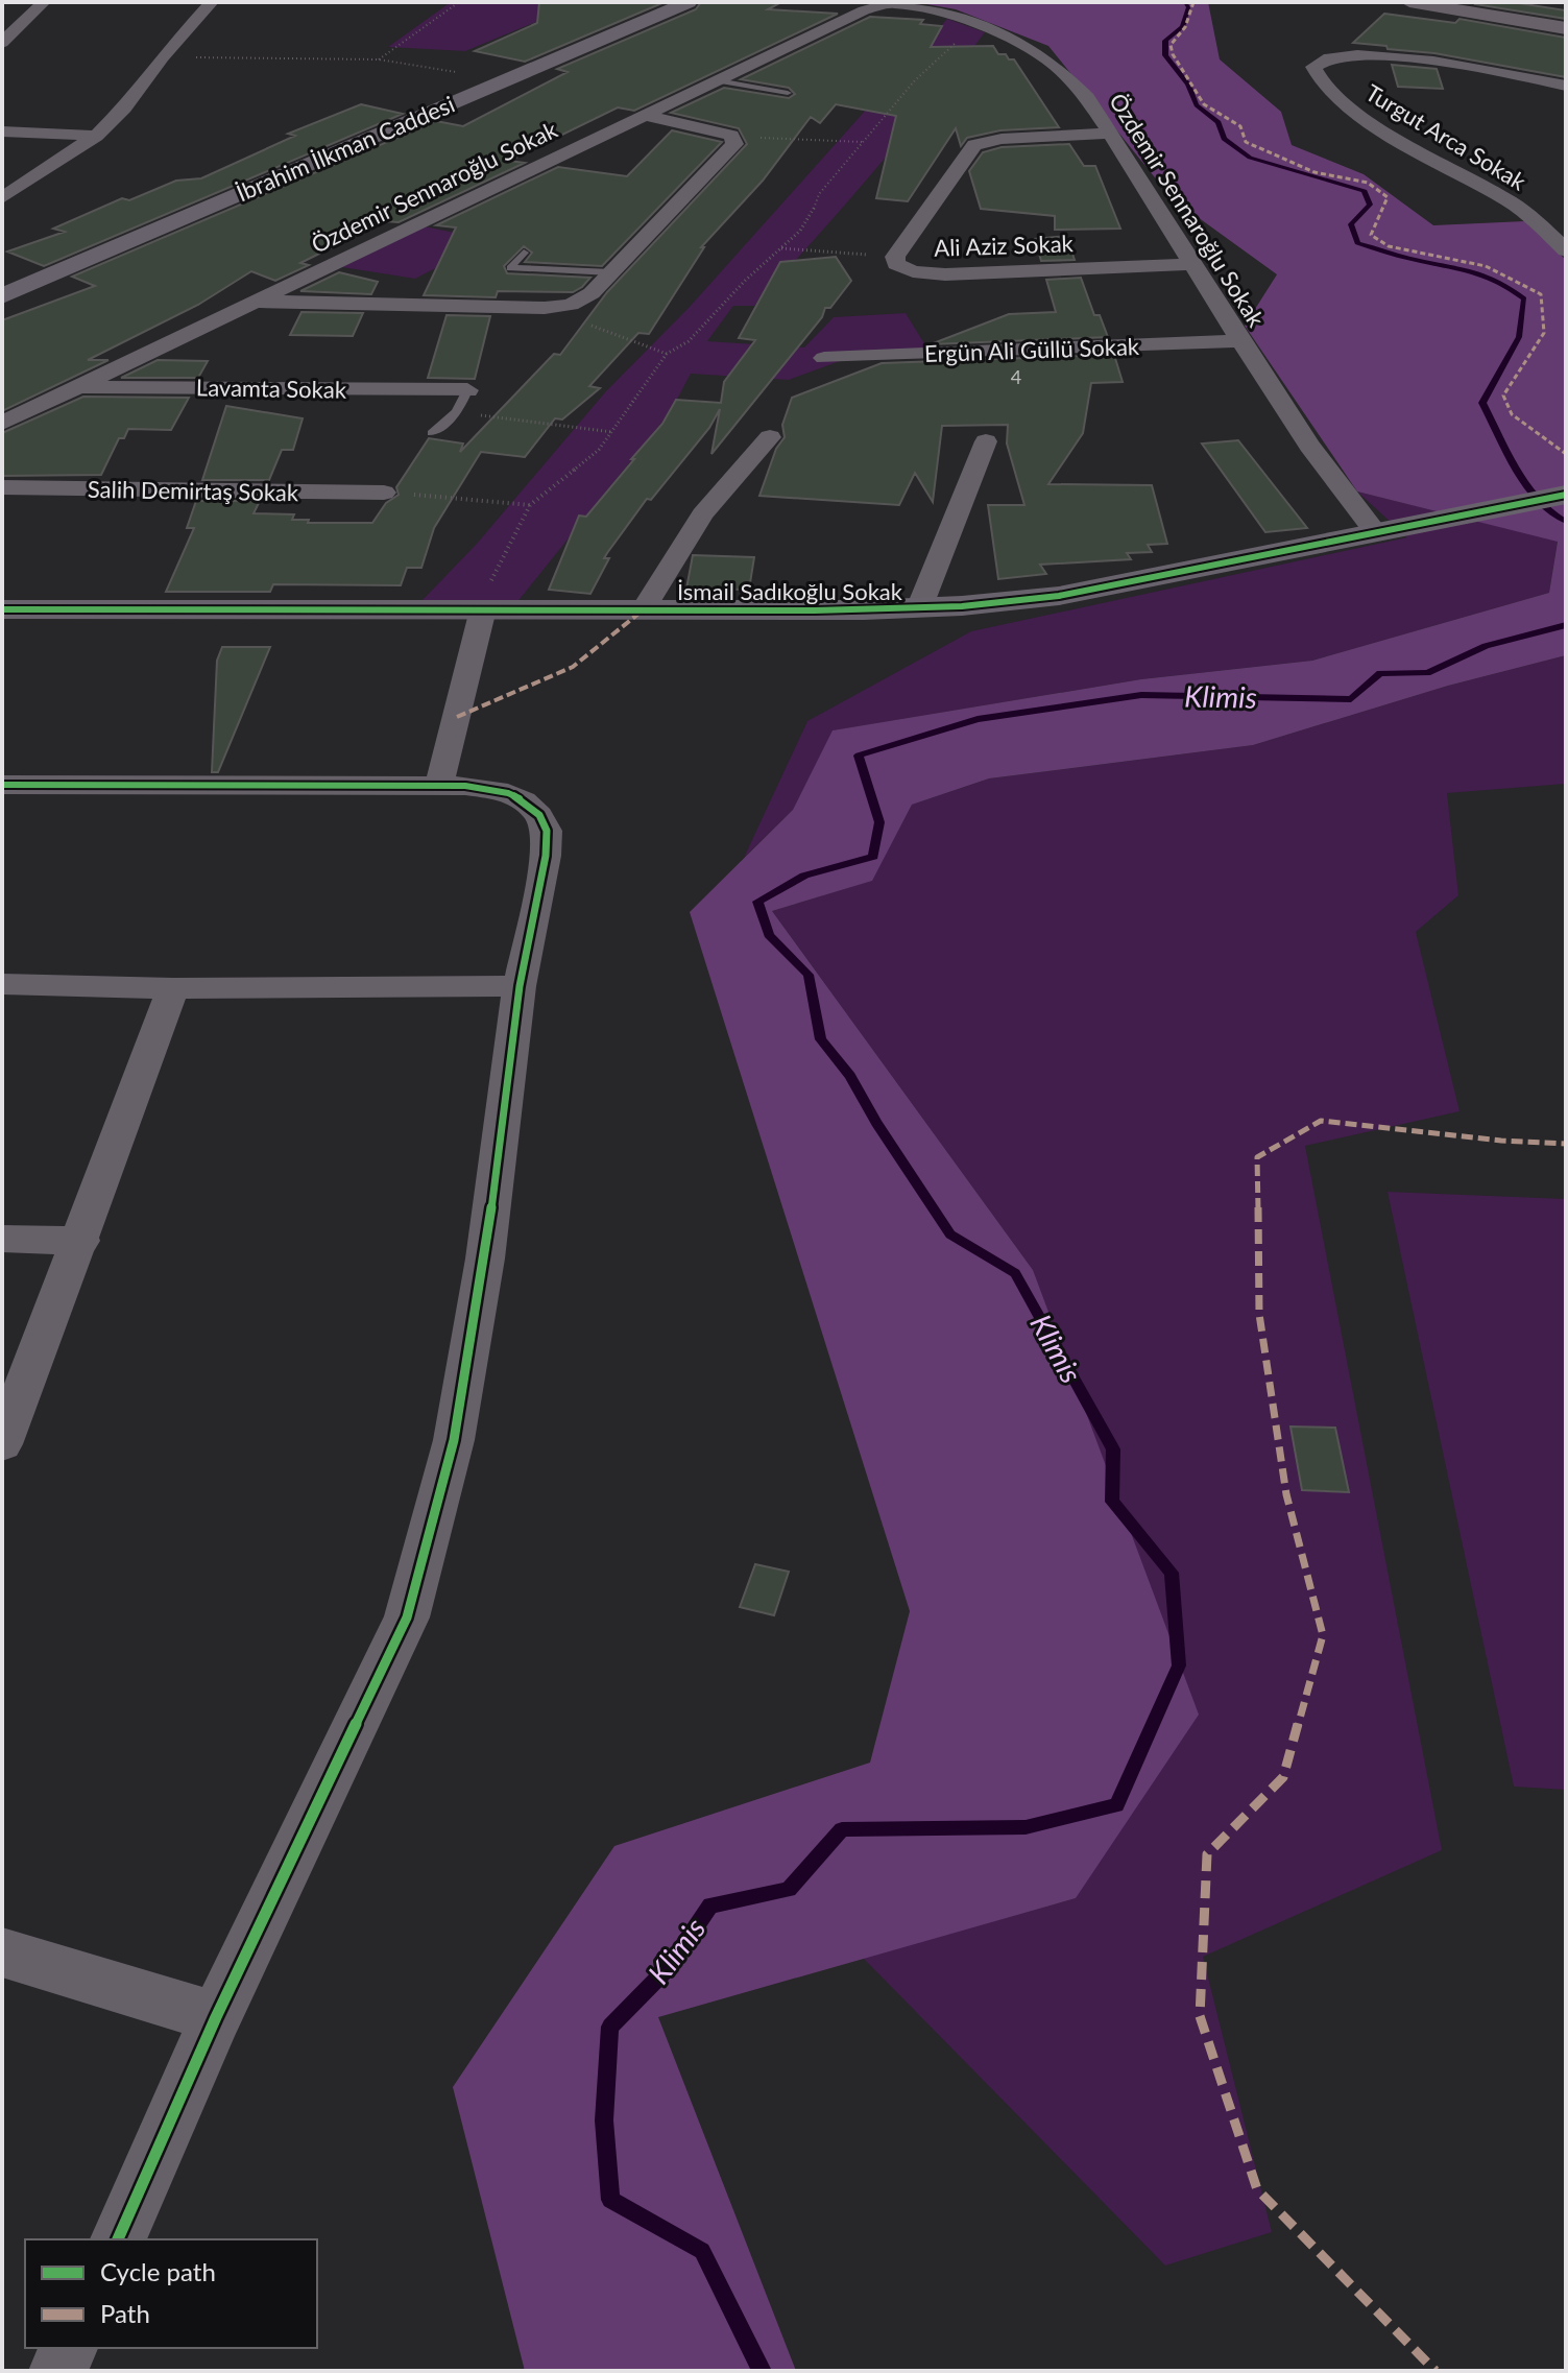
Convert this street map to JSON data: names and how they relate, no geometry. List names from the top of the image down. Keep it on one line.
{"streets":{"street":["Turgut Arca Sokak","İbrahim İlkman Caddesi","Özdemir Sennaroğlu Sokak","Ali Aziz Sokak","Ergün Ali Güllü Sokak","Lavamta Sokak","Salih Demirtaş Sokak","İsmail Sadıkoğlu Sokak"]},"crossings":[["Özdemir Sennaroğlu Sokak","Ali Aziz Sokak"],["Özdemir Sennaroğlu Sokak","Ergün Ali Güllü Sokak"],["Özdemir Sennaroğlu Sokak","Lavamta Sokak"],["Özdemir Sennaroğlu Sokak","İsmail Sadıkoğlu Sokak"]],"water":["Klimis"],"house_numbers":["4"],"legend":["Cycle path","Path"]}
